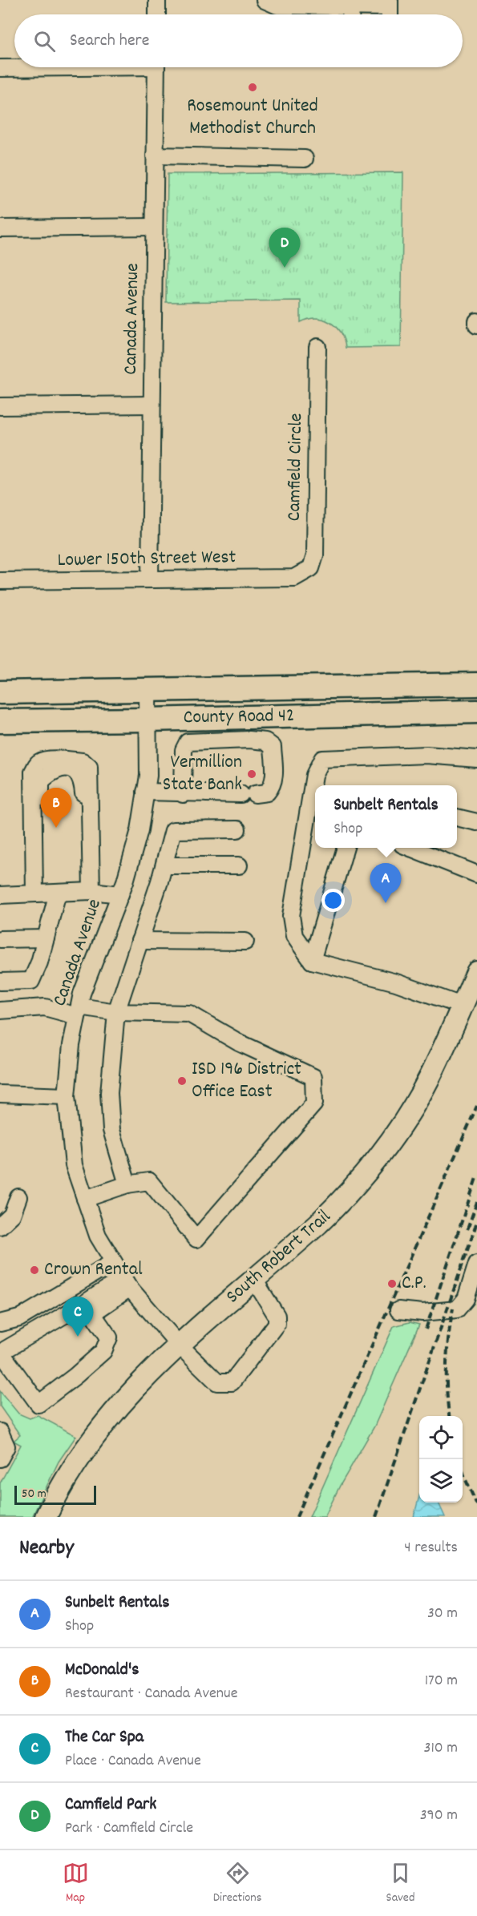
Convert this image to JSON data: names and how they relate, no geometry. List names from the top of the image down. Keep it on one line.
{"streets":{"highway":["County Road 42"],"main road":["South Robert Trail"],"street":["Canada Avenue","Camfield Circle","Lower 150th Street West"]},"crossings":[["Canada Avenue","Lower 150th Street West"],["Canada Avenue","County Road 42"],["Canada Avenue","South Robert Trail"],["Camfield Circle","Lower 150th Street West"]],"places":["Rosemount United Methodist Church","Vermillion State Bank","ISD 196 District Office East","Crown Rental","C.P."],"scale_bar":"50 m","page":{"search":"Search here","pins":["D","B","A","C"],"popup":["Sunbelt Rentals","Shop"],"scale":"50 m","heading":["Nearby","4 results"],"list":[{"mark":"A","name":"Sunbelt Rentals","note":"Shop","value":"30 m"},{"mark":"B","name":"McDonald's","note":"Restaurant · Canada Avenue","value":"170 m"},{"mark":"C","name":"The Car Spa","note":"Place · Canada Avenue","value":"310 m"},{"mark":"D","name":"Camfield Park","note":"Park · Camfield Circle","value":"390 m"}],"nav":["Map","Directions","Saved"]}}
